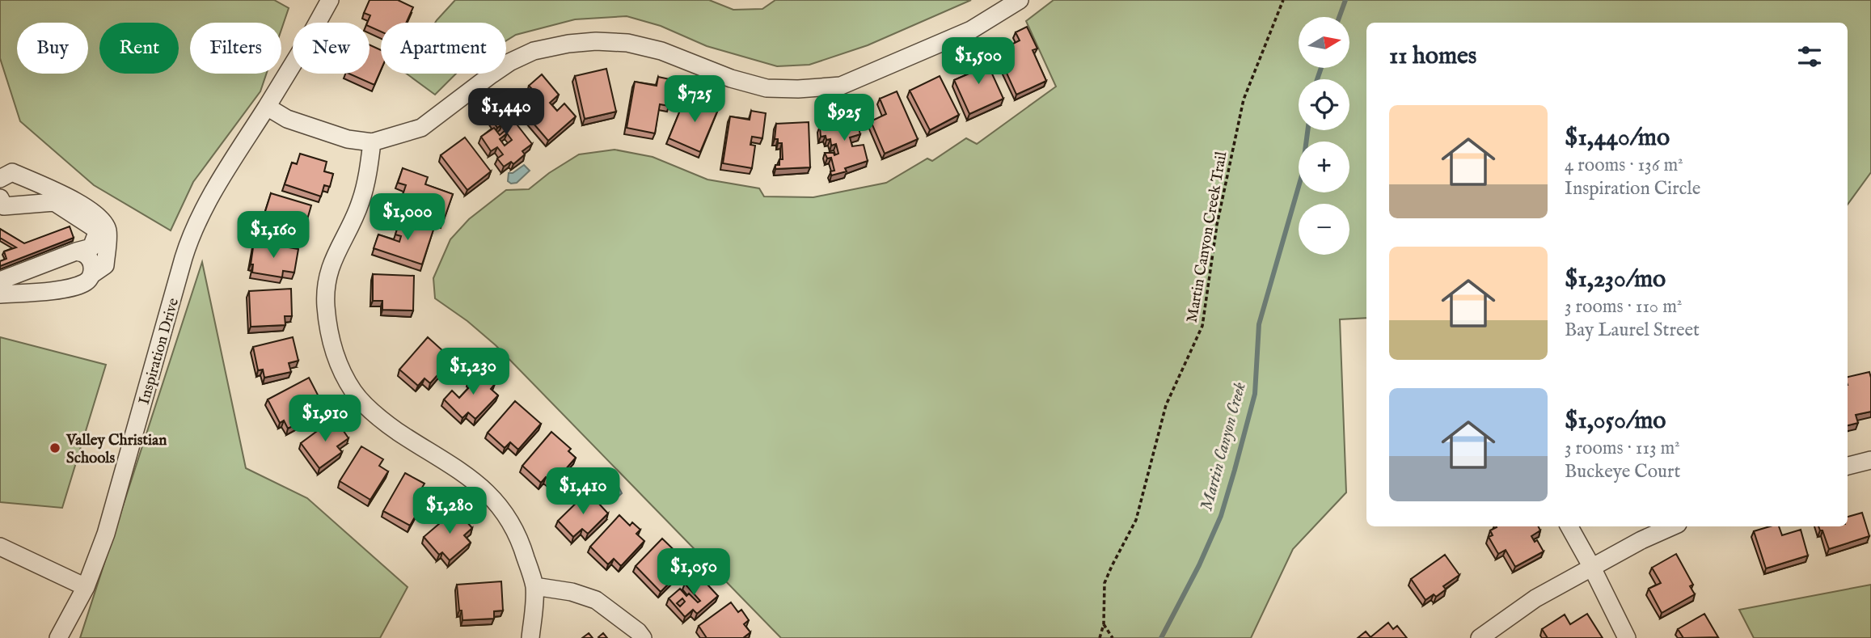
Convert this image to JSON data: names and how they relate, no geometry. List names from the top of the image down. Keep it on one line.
{"streets":{"street":["Inspiration Drive"],"path":["Martin Canyon Creek Trail"]},"water":["Martin Canyon Creek"],"places":["Valley Christian Schools"],"north":"right","page":{"map_buttons":["+","−"],"chip":["Buy","Rent","Filters","New","Apartment"],"heading":"11 homes","price":["$1,500","$725","$1,440","$925","$1,000","$1,160","$1,230","$1,910","$1,410","$1,280","$1,050"],"list":[{"name":"$1,440/mo","note":"4 rooms · 136 m² · Inspiration Circle"},{"name":"$1,230/mo","note":"3 rooms · 110 m² · Bay Laurel Street"},{"name":"$1,050/mo","note":"3 rooms · 113 m² · Buckeye Court"}]}}
